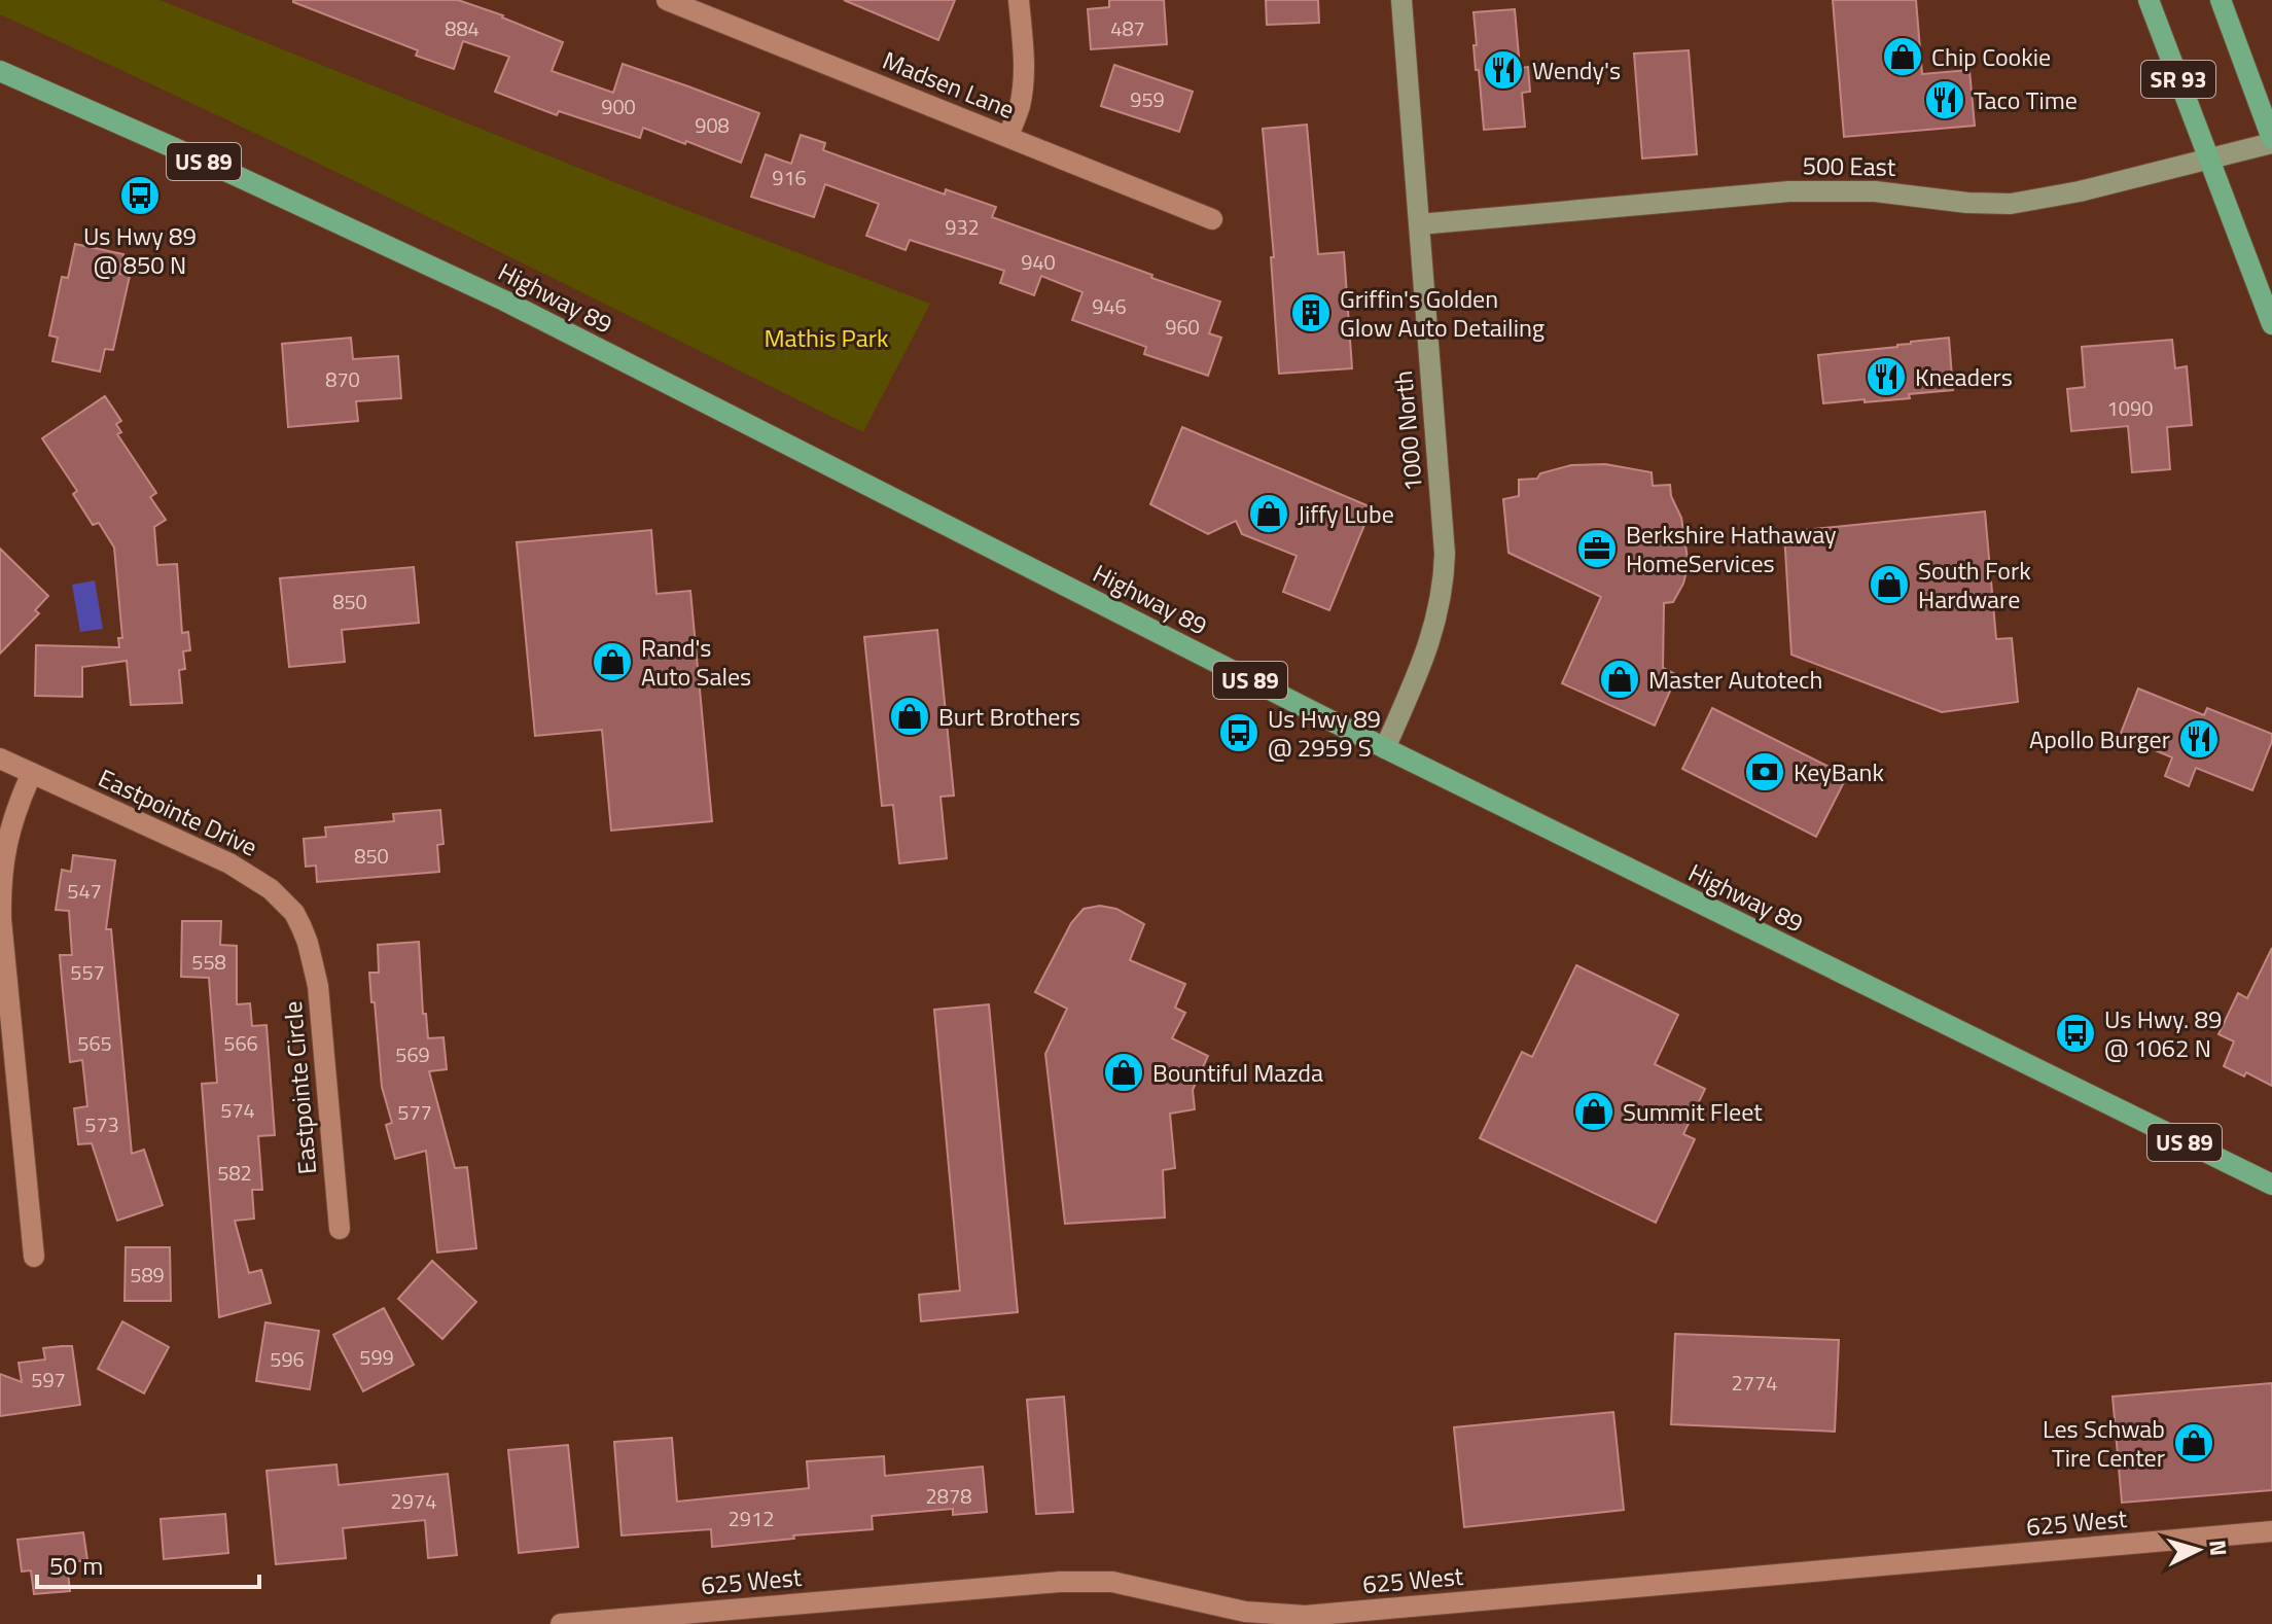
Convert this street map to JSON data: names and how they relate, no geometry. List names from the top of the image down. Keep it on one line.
{"streets":{"main road":["SR 93","US 89","Highway 89"],"street":["Madsen Lane","500 East","1000 North","Eastpointe Drive","Eastpointe Circle","625 West"]},"crossings":[["SR 93","500 East"],["500 East","1000 North"],["Highway 89","1000 North"],["Eastpointe Drive","Eastpointe Circle"]],"parks":["Mathis Park"],"places":{"shop":["Chip Cookie","Jiffy Lube","South Fork Hardware","Rand's Auto Sales","Master Autotech","Burt Brothers","Bountiful Mazda","Summit Fleet","Les Schwab Tire Center"],"restaurant":["Wendy's","Taco Time","Kneaders","Apollo Burger"],"bus stop":["Us Hwy 89 @ 850 N","Us Hwy 89 @ 2959 S","Us Hwy. 89 @ 1062 N"],"building":["Griffin's Golden Glow Auto Detailing"],"office":["Berkshire Hathaway HomeServices"],"bank":["KeyBank"]},"house_numbers":["884","487","959","900","908","916","932","940","946","960","870","1090","850","850","547","558","557","565","566","569","574","577","573","582","589","599","596","597","2774","2878","2974","2912"],"scale_bar":"50 m","north":"right"}
